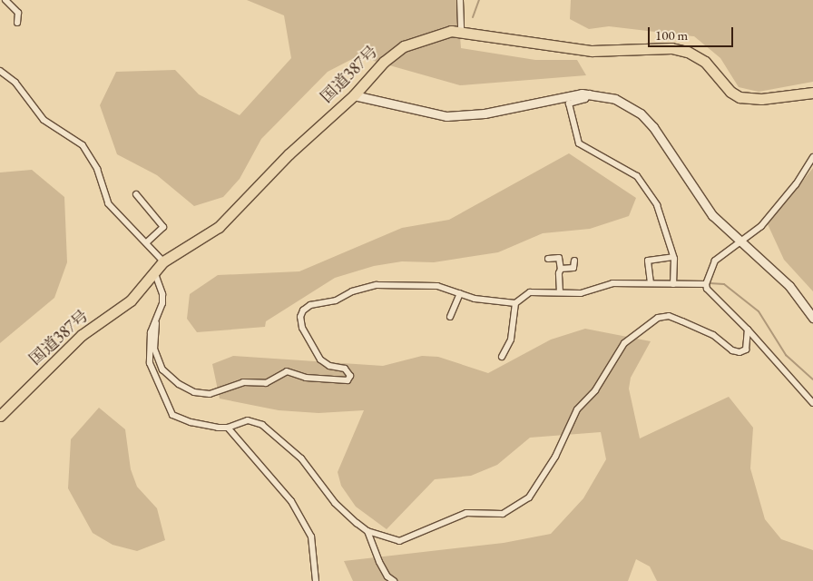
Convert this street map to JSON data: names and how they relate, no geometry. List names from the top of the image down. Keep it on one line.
{"streets":{"highway":["国道387号"]},"scale_bar":"100 m"}
